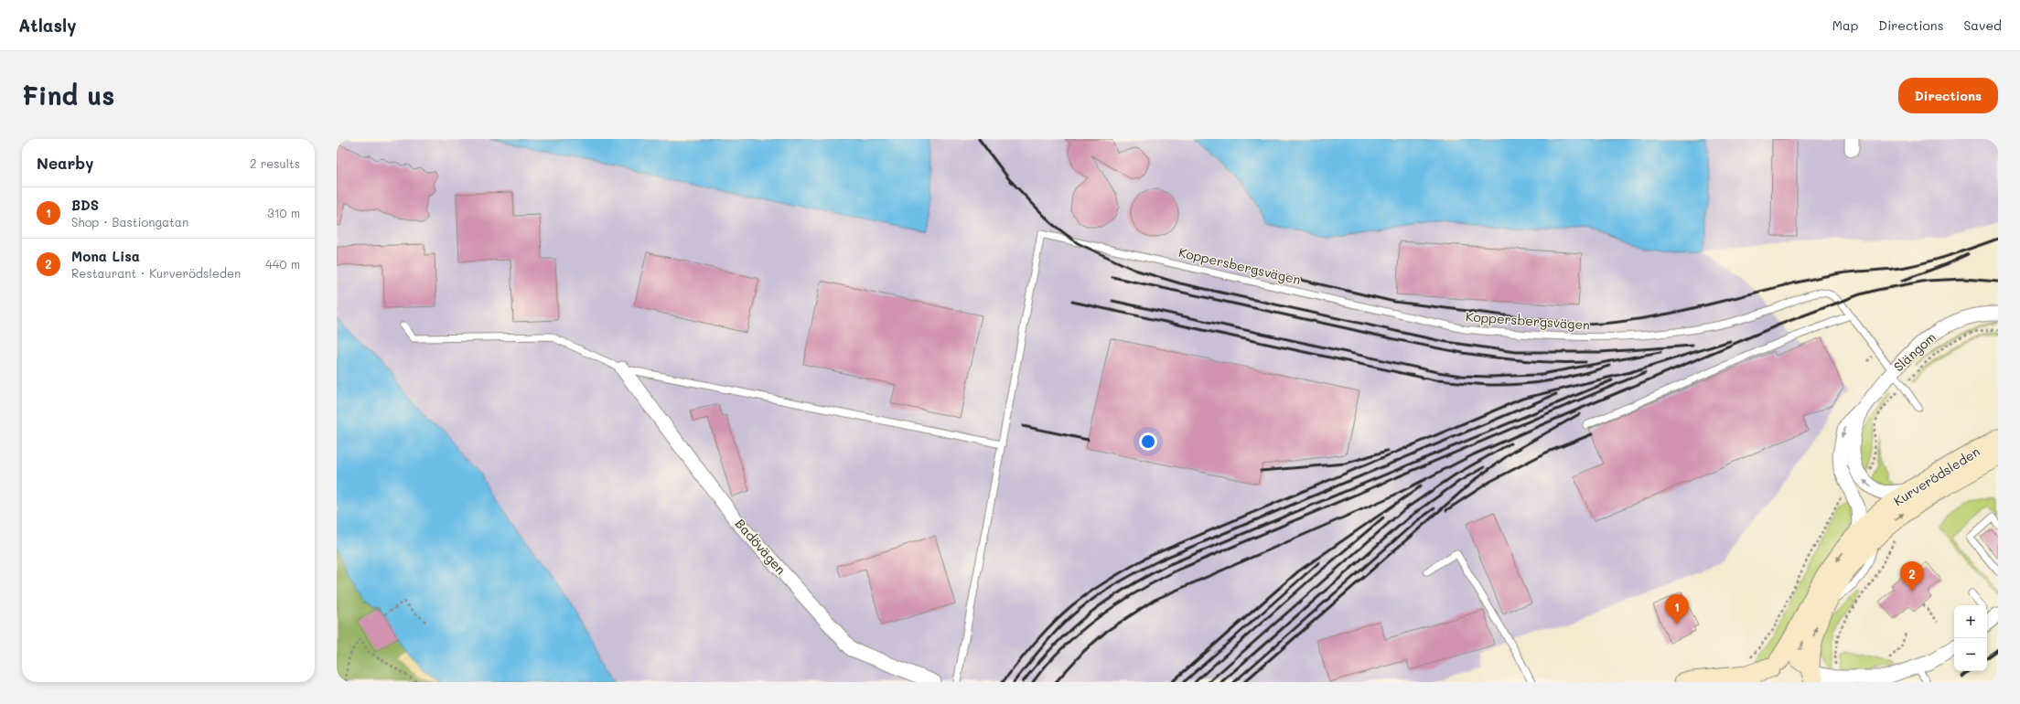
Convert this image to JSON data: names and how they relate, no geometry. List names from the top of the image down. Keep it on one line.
{"streets":{"main road":["Kurverödsleden"],"street":["Slängom","Badövägen"],"lane":["Koppersbergsvägen"]},"crossings":[["Koppersbergsvägen","Slängom"],["Slängom","Kurverödsleden"]],"page":{"header":"Atlasly","nav":["Map","Directions","Saved"],"buttons":"Directions","title":"Find us","heading":["Nearby","2 results"],"list":[{"mark":"1","name":"BDS","note":"Shop · Bastiongatan","value":"310 m"},{"mark":"2","name":"Mona Lisa","note":"Restaurant · Kurverödsleden","value":"440 m"}],"pins":["2","1"],"map_buttons":["+","−"]}}
